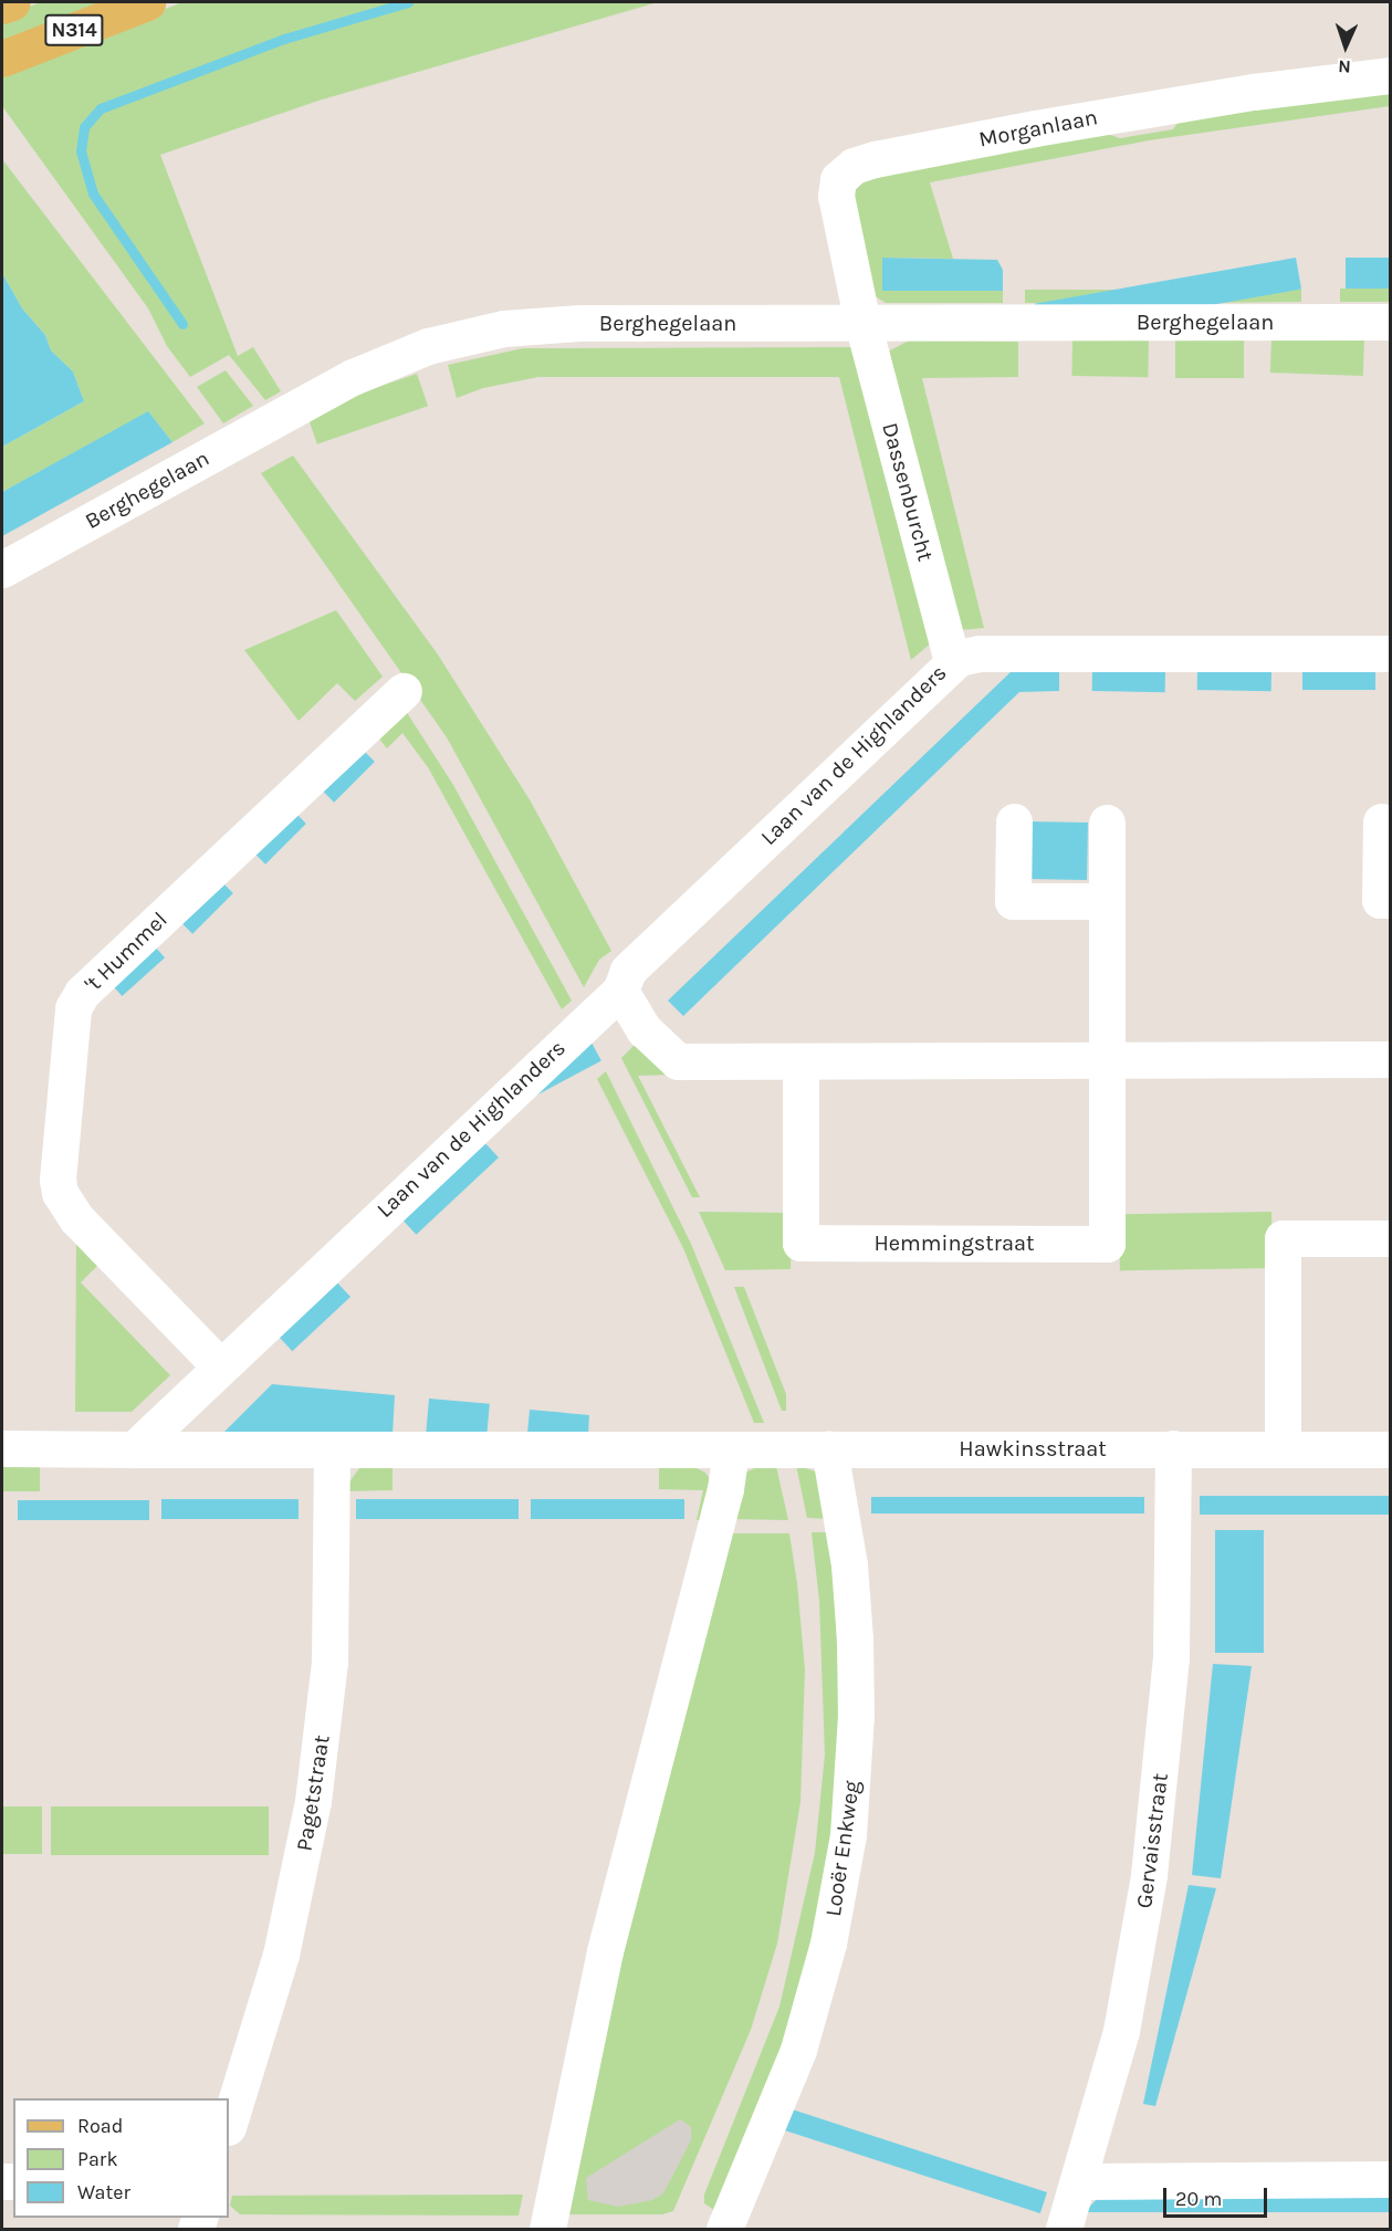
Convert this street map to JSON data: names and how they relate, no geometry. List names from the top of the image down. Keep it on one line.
{"streets":{"main road":["N314"],"street":["Morganlaan","Berghegelaan","Dassenburcht","Laan van de Highlanders","'t Hummel","Hemmingstraat","Hawkinsstraat","Pagetstraat","Gervaisstraat","Looër Enkweg"]},"crossings":[["Morganlaan","Berghegelaan"],["Morganlaan","Dassenburcht"],["Berghegelaan","Dassenburcht"],["Dassenburcht","Laan van de Highlanders"],["Laan van de Highlanders","'t Hummel"],["Hawkinsstraat","Gervaisstraat"],["Hawkinsstraat","Looër Enkweg"]],"legend":["Road","Park","Water"],"scale_bar":"20 m","north":"bottom"}
